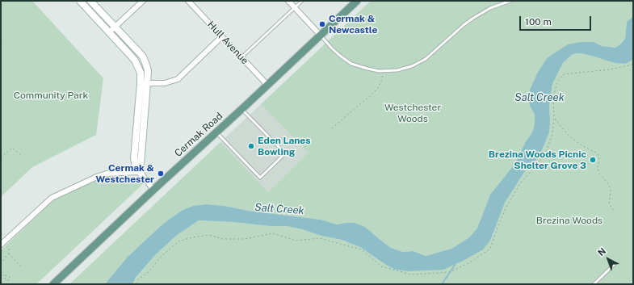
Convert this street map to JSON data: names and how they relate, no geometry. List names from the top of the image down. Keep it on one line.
{"streets":{"main road":["Cermak Road"],"street":["Hull Avenue"]},"crossings":[["Hull Avenue","Cermak Road"]],"water":["Salt Creek"],"parks":["Community Park","Westchester Woods","Brezina Woods"],"places":["Cermak & Newcastle","Eden Lanes Bowling","Brezina Woods Picnic Shelter Grove 3","Cermak & Westchester"],"scale_bar":"100 m","north":"top left"}
